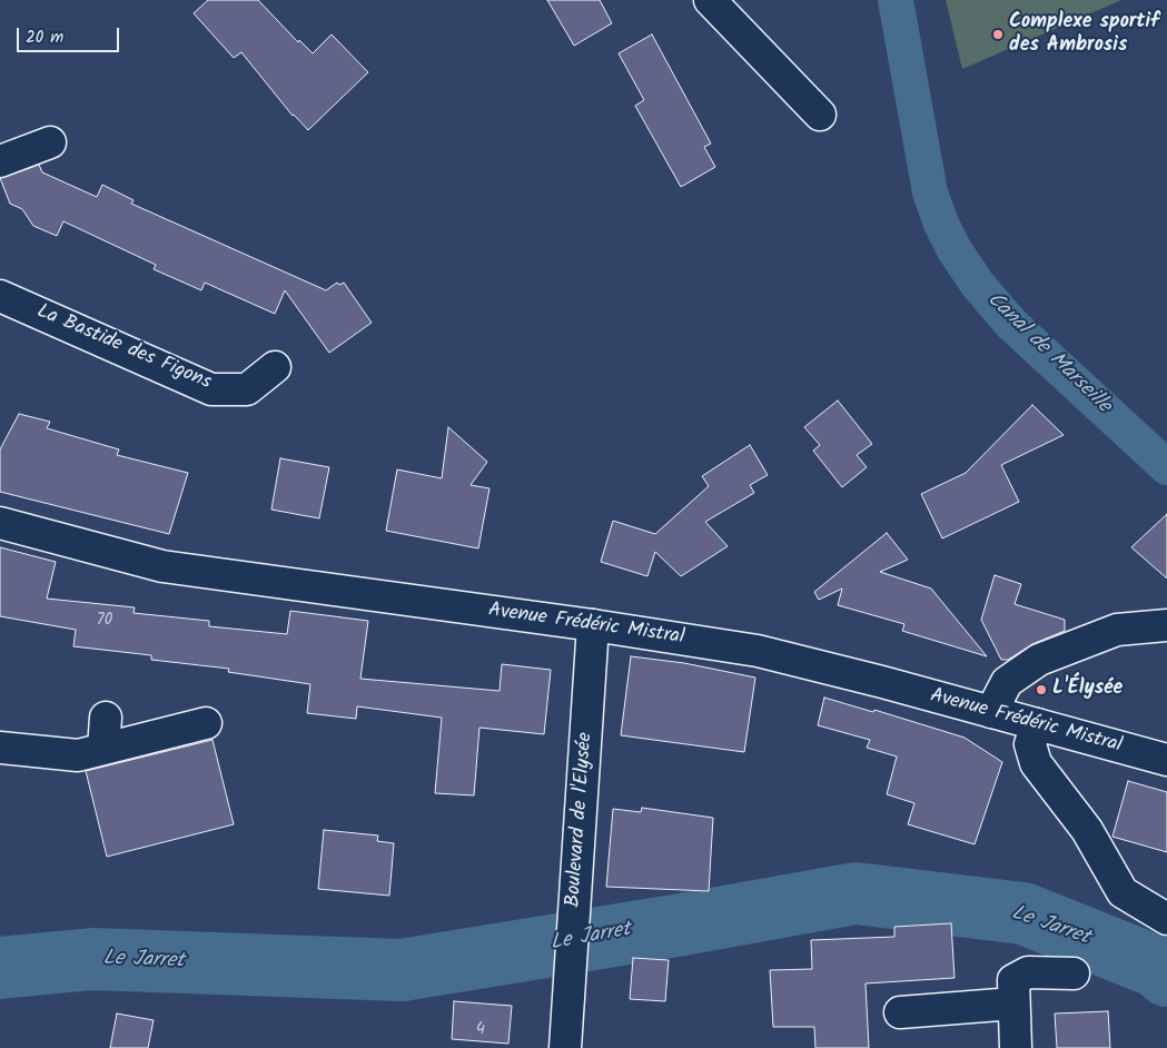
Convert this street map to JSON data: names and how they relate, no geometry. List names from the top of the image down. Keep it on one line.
{"streets":{"street":["La Bastide des Figons","Avenue Frédéric Mistral","Boulevard de l'Elysée"]},"crossings":[["Avenue Frédéric Mistral","Boulevard de l'Elysée"]],"water":["Canal de Marseille","Le Jarret"],"places":["Complexe sportif des Ambrosis","L'Élysée"],"house_numbers":["70","4"],"scale_bar":"20 m"}
